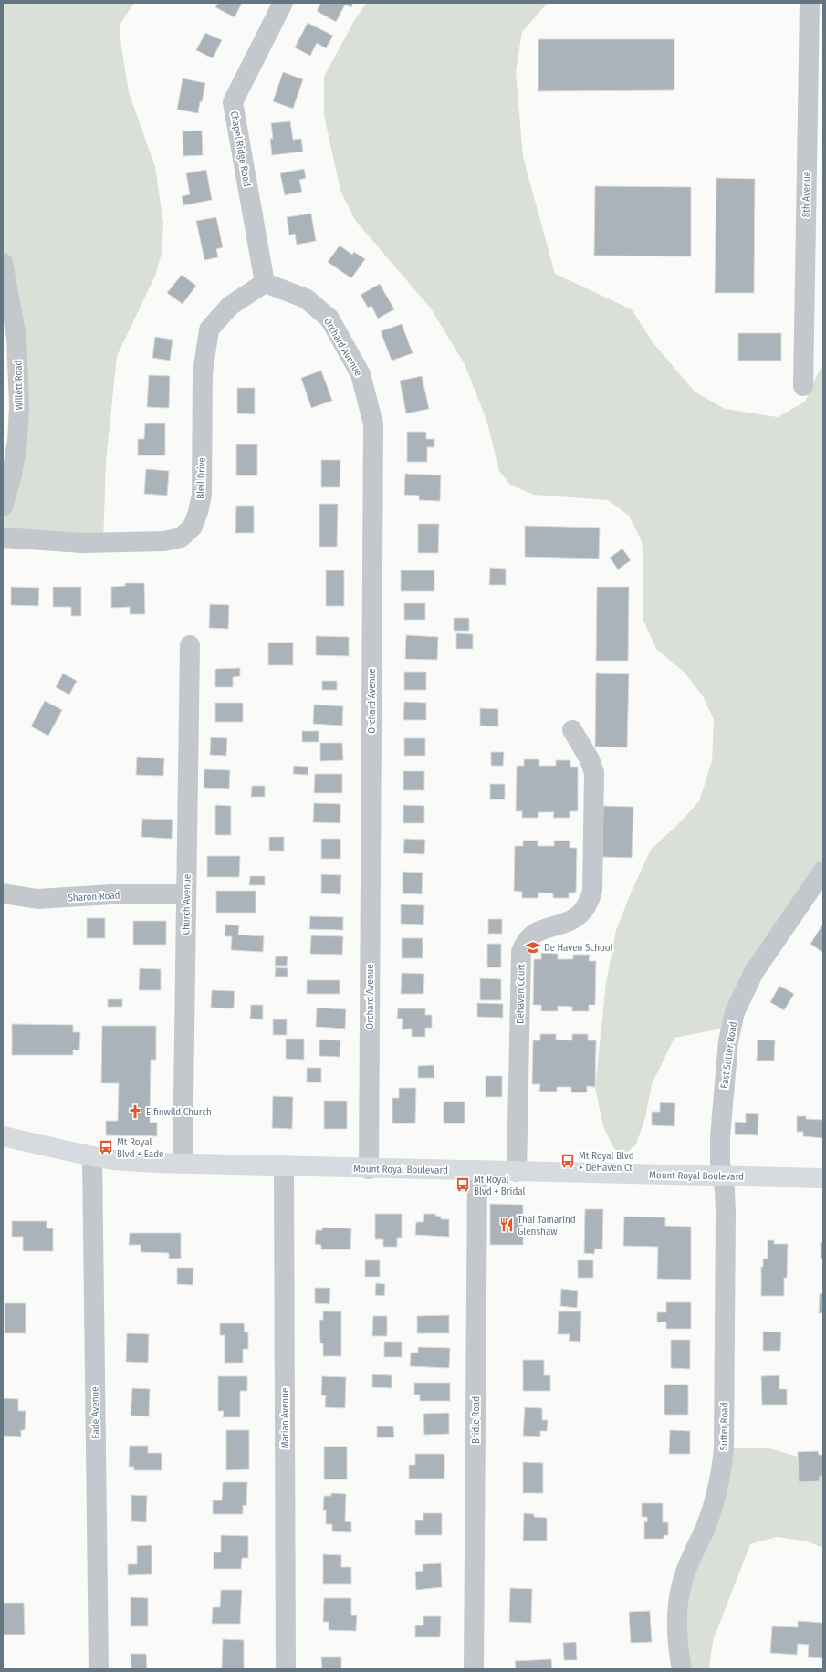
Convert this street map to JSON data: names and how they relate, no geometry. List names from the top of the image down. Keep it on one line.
{"streets":{"main road":["Mount Royal Boulevard"],"street":["Chapel Ridge Road","8th Avenue","Orchard Avenue","Willett Road","Bleil Drive","Sharon Road","Church Avenue","Dehaven Court","East Sutter Road","Eade Avenue","Marian Avenue","Bridle Road","Sutter Road"]},"crossings":[["Chapel Ridge Road","Orchard Avenue"],["Chapel Ridge Road","Bleil Drive"],["Orchard Avenue","Bleil Drive"],["Orchard Avenue","Mount Royal Boulevard"],["Sharon Road","Church Avenue"],["Church Avenue","Mount Royal Boulevard"],["Dehaven Court","Mount Royal Boulevard"],["East Sutter Road","Mount Royal Boulevard"],["East Sutter Road","Sutter Road"],["Mount Royal Boulevard","Eade Avenue"],["Mount Royal Boulevard","Marian Avenue"],["Mount Royal Boulevard","Bridle Road"],["Mount Royal Boulevard","Sutter Road"]],"places":{"school or university":["De Haven School"],"church":["Elfinwild Church"],"bus stop":["Mt Royal Blvd + Eade","Mt Royal Blvd + DeHaven Ct","Mt Royal Blvd + Bridal"],"restaurant":["Thai Tamarind Glenshaw"]}}
